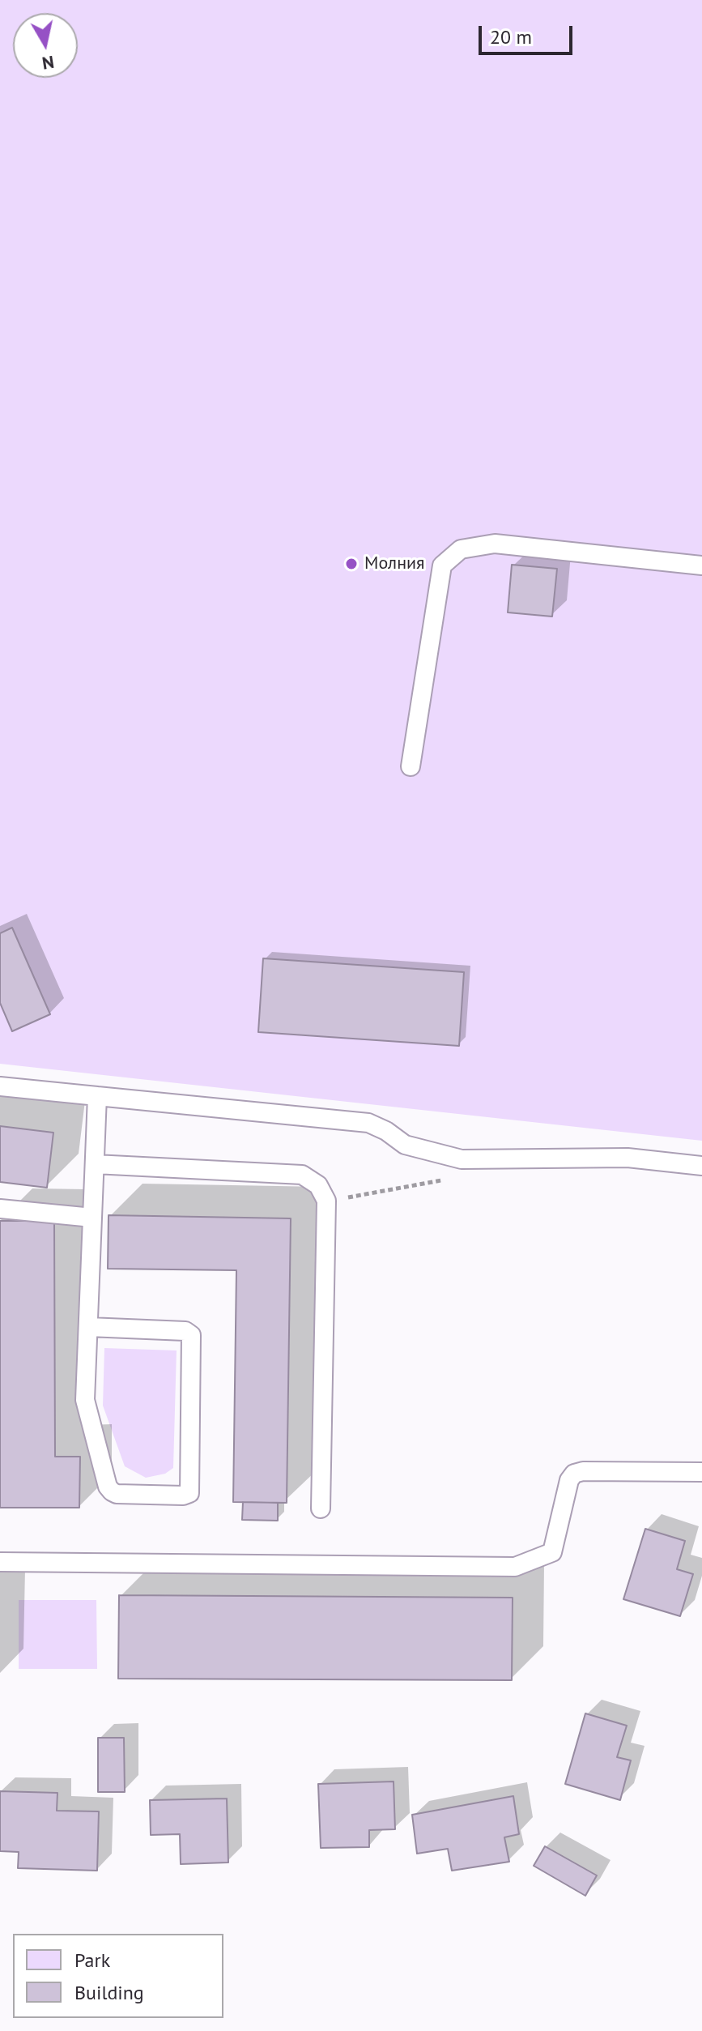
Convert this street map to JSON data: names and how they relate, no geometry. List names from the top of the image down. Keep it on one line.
{"places":["Молния"],"legend":["Park","Building"],"scale_bar":"20 m","north":"bottom"}
